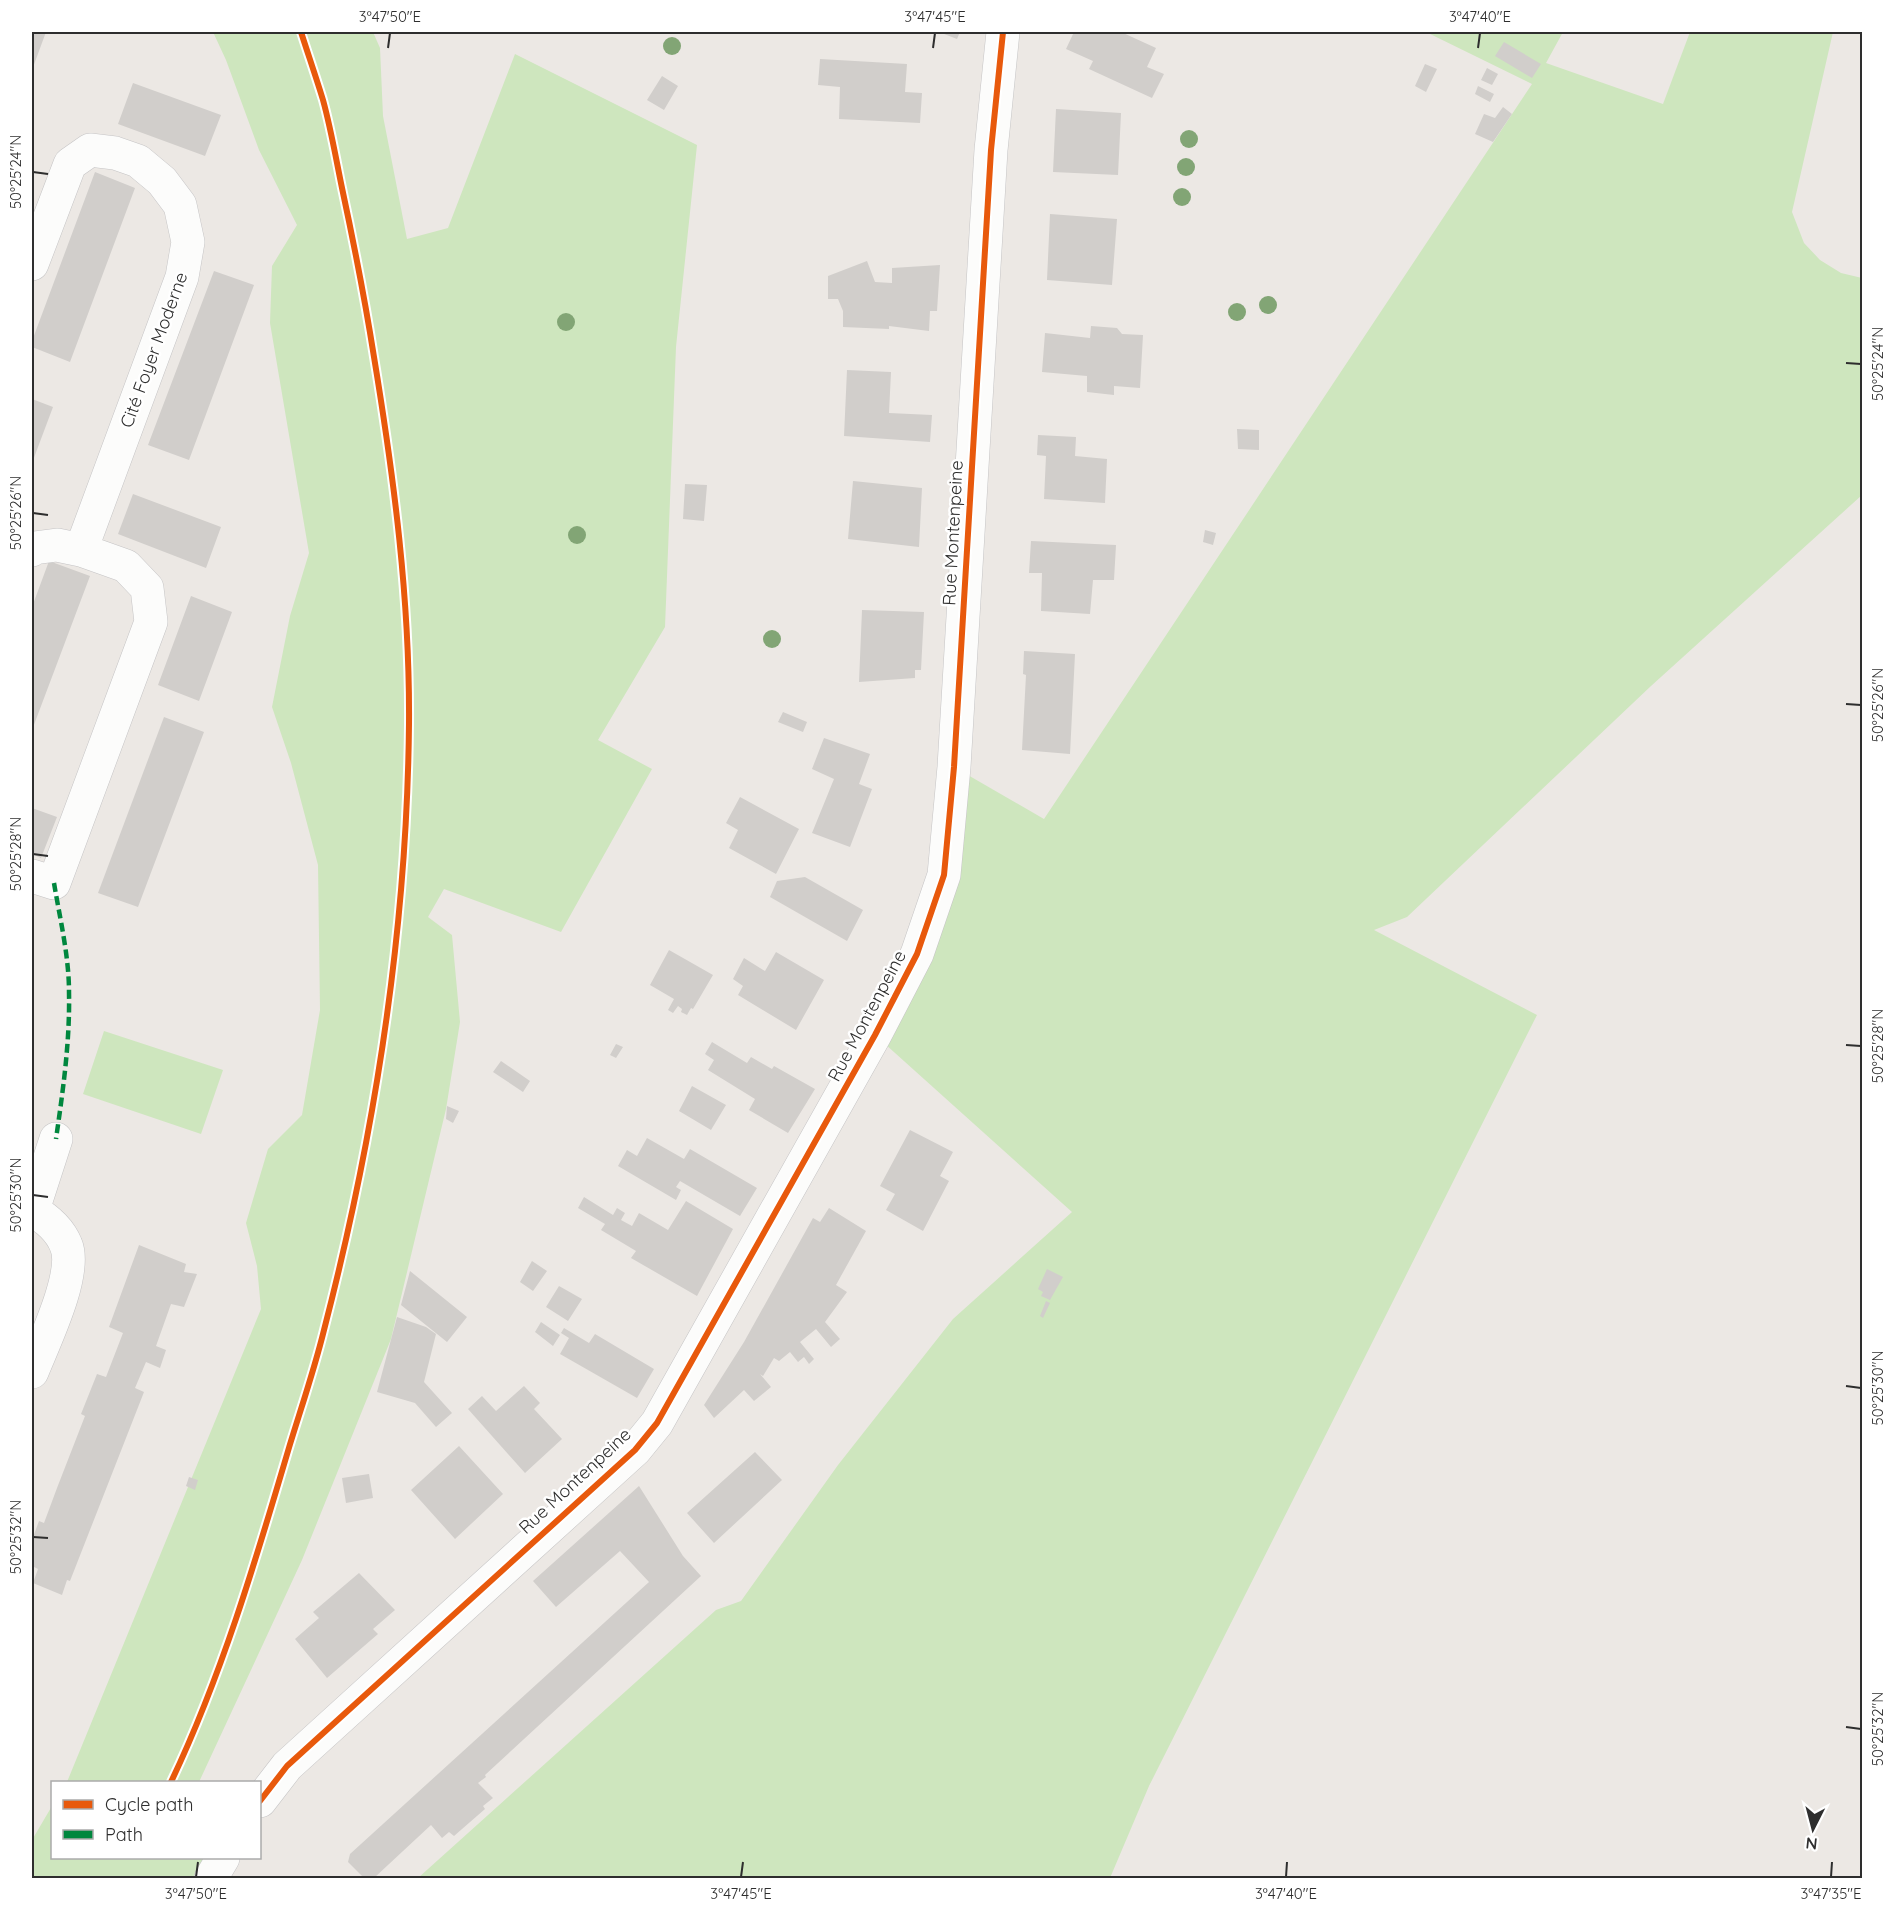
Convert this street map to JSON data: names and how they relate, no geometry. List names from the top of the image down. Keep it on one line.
{"streets":{"street":["Cité Foyer Moderne","Rue Montenpeine"]},"legend":["Cycle path","Path"],"north":"bottom","coordinates":["3°47'50\"E","3°47'45\"E","3°47'40\"E","50°25'24\"N","50°25'26\"N","50°25'28\"N","50°25'30\"N","50°25'32\"N","3°47'35\"E"]}
